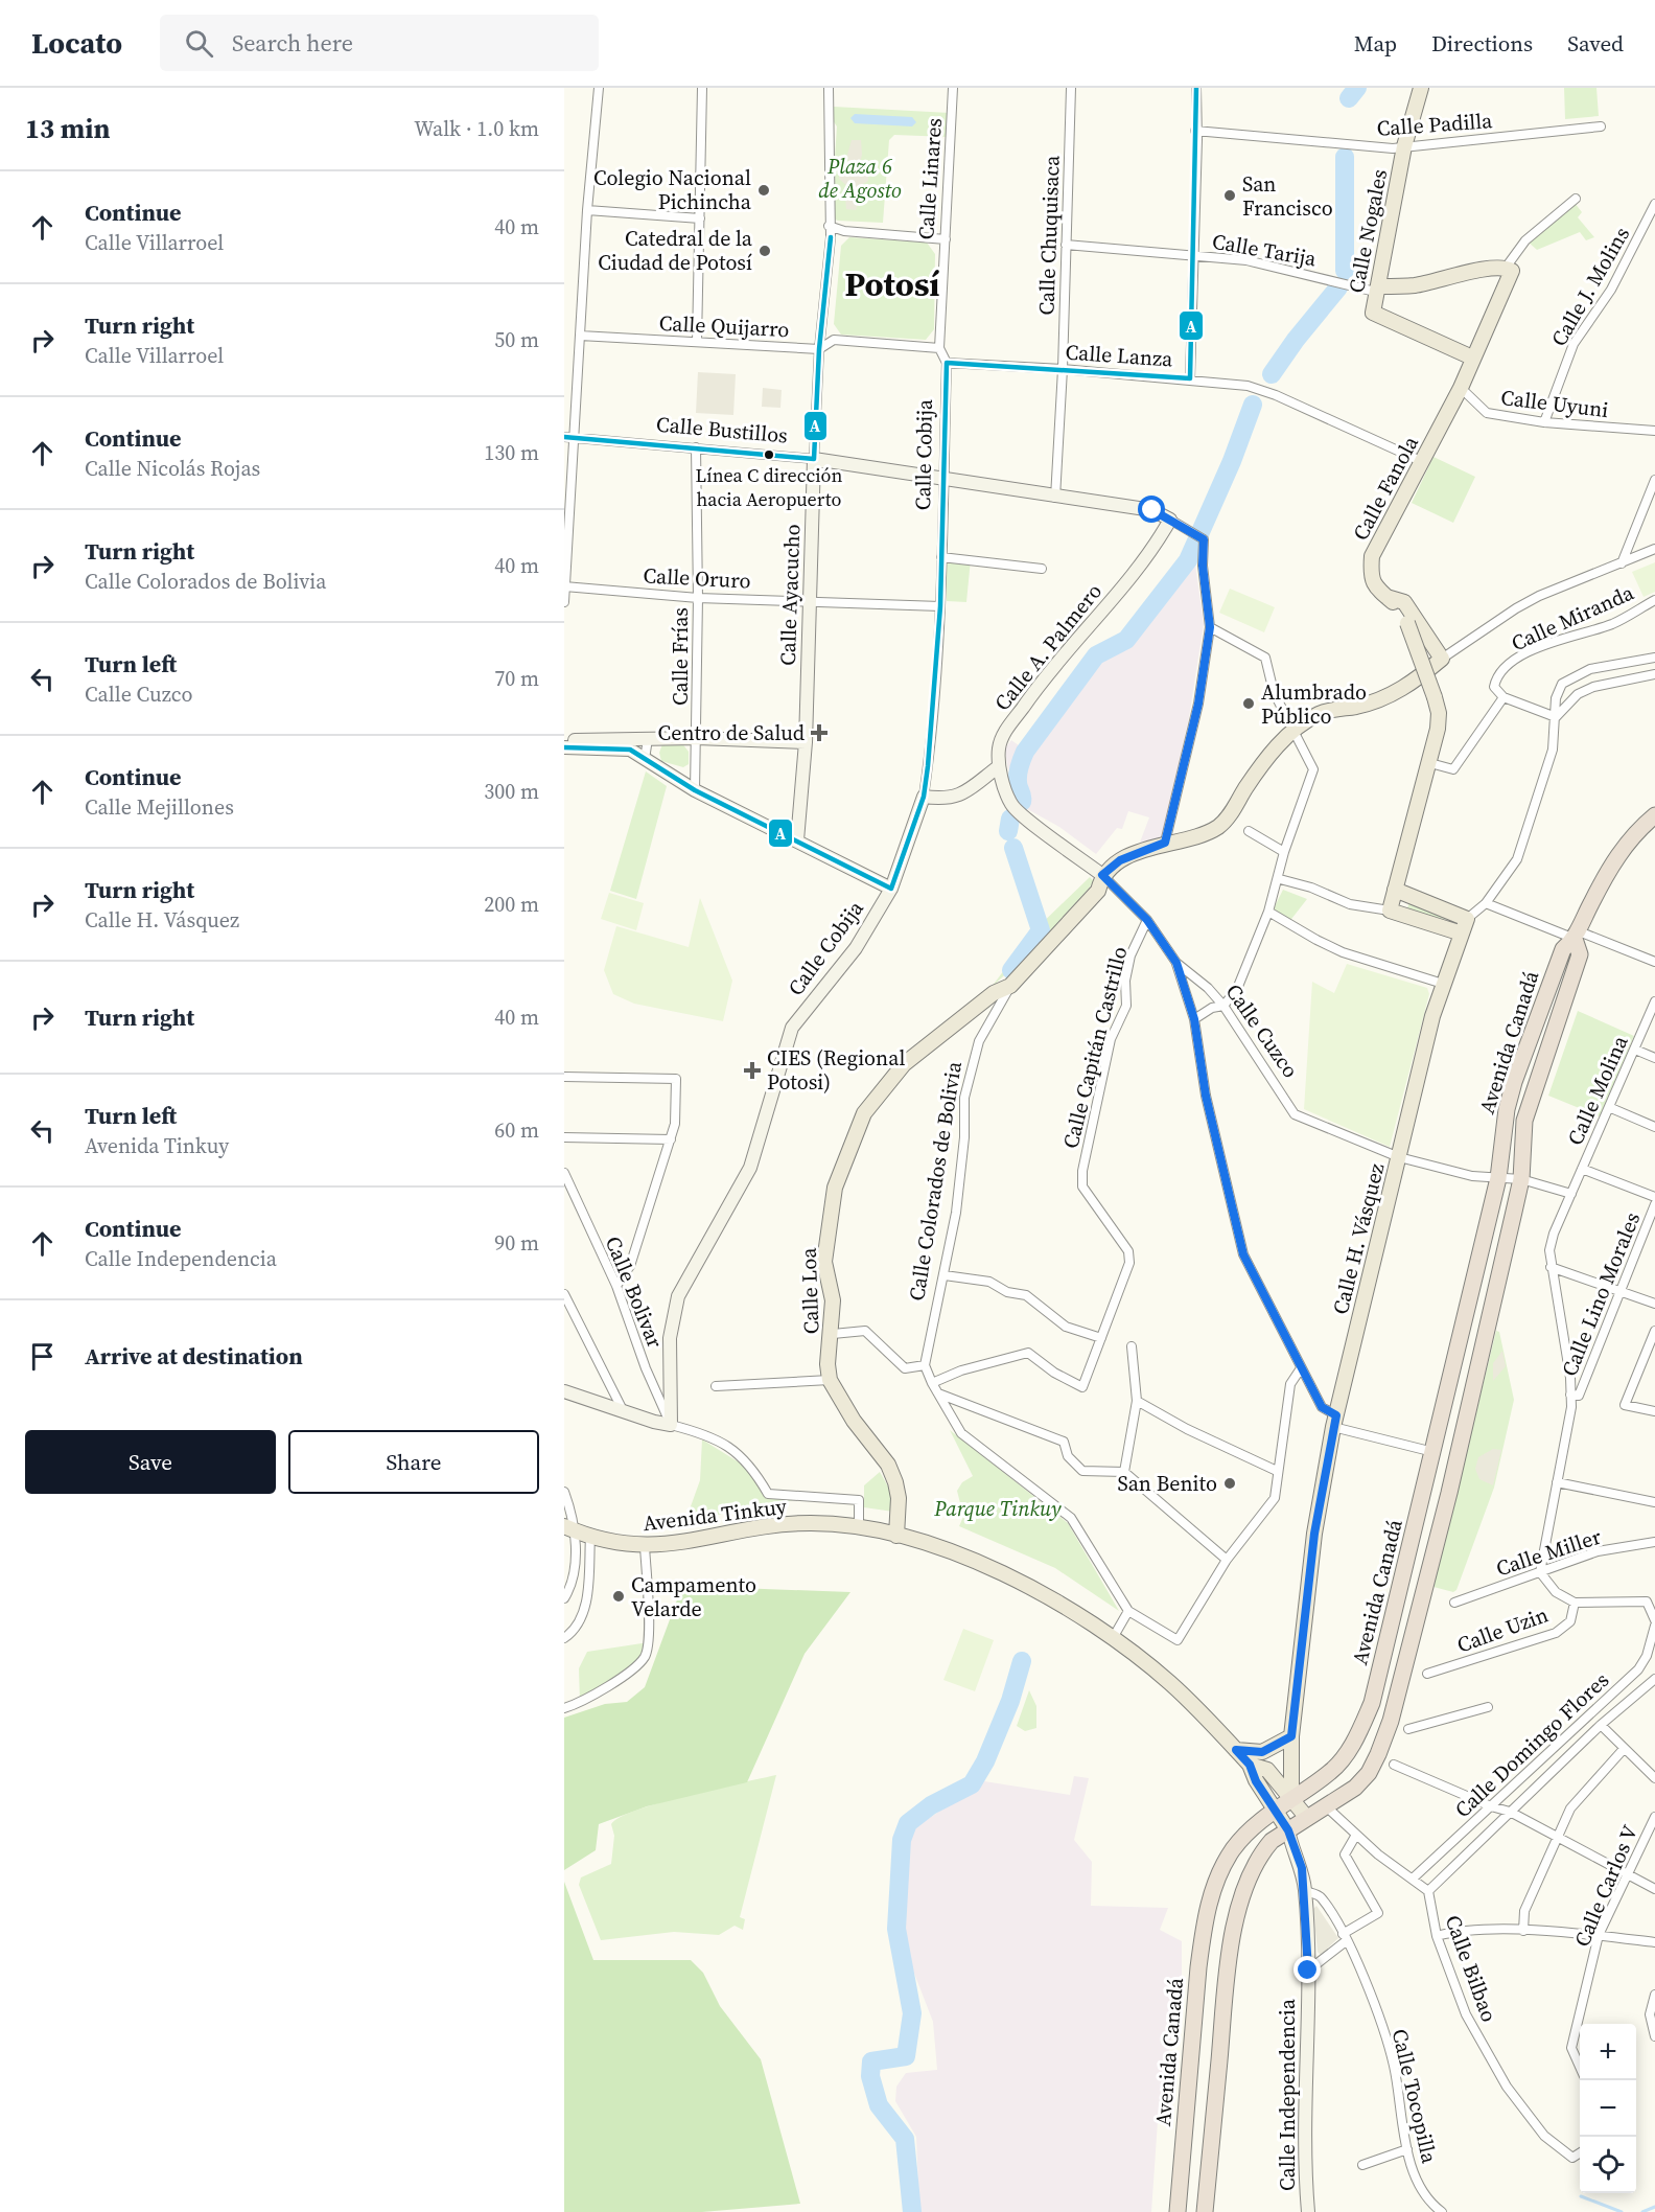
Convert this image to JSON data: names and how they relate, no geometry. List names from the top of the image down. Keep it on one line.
{"streets":{"highway":["Avenida Canadá"],"main road":["Calle Nogales","Calle Bustillos","Calle Cobija","Calle Fanola","Calle Ayacucho","Calle A. Palmero","Calle Cuzco","Calle Colorados de Bolivia","Calle H. Vásquez","Calle Loa","Avenida Tinkuy","Calle Independencia"],"street":["Calle Padilla","Calle Linares","Calle Chuquisaca","Calle Tarija","Calle J. Molins","Calle Quijarro","Calle Lanza","Calle Uyuni","Calle Oruro","Calle Miranda","Calle Frías","Calle Capitán Castrillo","Calle Molina","Calle Bolivar","Calle Lino Morales","Calle Miller","Calle Uzin","Calle Domingo Flores","Calle Carlos V","Calle Bilbao","Calle Tocopilla"]},"crossings":[["Calle Padilla","Calle Nogales"],["Calle Linares","Calle Quijarro"],["Calle Nogales","Calle Tarija"],["Calle Nogales","Calle Fanola"],["Calle Chuquisaca","Calle Tarija"],["Calle Chuquisaca","Calle Lanza"],["Calle Chuquisaca","Calle Bustillos"],["Calle J. Molins","Calle Uyuni"],["Calle Quijarro","Calle Ayacucho"],["Calle Lanza","Calle Cobija"],["Calle Lanza","Calle Fanola"],["Calle Uyuni","Calle Fanola"],["Calle Bustillos","Calle Cobija"],["Calle Bustillos","Calle Ayacucho"],["Calle Bustillos","Calle A. Palmero"],["Calle Bustillos","Calle Frías"],["Calle Cobija","Calle Oruro"],["Calle Cobija","Calle Bolivar"],["Calle Oruro","Calle Ayacucho"],["Calle Oruro","Calle Frías"],["Calle A. Palmero","Calle Cuzco"],["Calle Cuzco","Avenida Canadá"],["Calle Cuzco","Calle Capitán Castrillo"],["Calle Cuzco","Calle Molina"],["Calle Cuzco","Calle Colorados de Bolivia"],["Calle Cuzco","Calle H. Vásquez"],["Avenida Canadá","Calle H. Vásquez"],["Avenida Canadá","Avenida Tinkuy"],["Avenida Canadá","Calle Independencia"],["Calle Colorados de Bolivia","Calle Loa"],["Calle H. Vásquez","Avenida Tinkuy"],["Avenida Tinkuy","Calle Independencia"],["Calle Uzin","Calle Domingo Flores"],["Calle Independencia","Calle Tocopilla"]],"districts":["Potosí"],"parks":["Plaza 6 de Agosto","Parque Tinkuy"],"places":{"other":["Colegio Nacional Pichincha","San Francisco","Catedral de la Ciudad de Potosí","Línea C dirección hacia Aeropuerto","Alumbrado Público","San Benito","Campamento Velarde"],"health":["Centro de Salud","CIES (Regional Potosi)"]},"lines":["transit line A"],"page":{"header":"Locato","search":"Search here","nav":["Map","Directions","Saved"],"heading":["13 min","Walk · 1.0 km"],"list":[["Continue","Calle Villarroel","40 m"],["Turn right","Calle Villarroel","50 m"],["Continue","Calle Nicolás Rojas","130 m"],["Turn right","Calle Colorados de Bolivia","40 m"],["Turn left","Calle Cuzco","70 m"],["Continue","Calle Mejillones","300 m"],["Turn right","Calle H. Vásquez","200 m"],["Turn right","40 m"],["Turn left","Avenida Tinkuy","60 m"],["Continue","Calle Independencia","90 m"],"Arrive at destination"],"buttons":["Save","Share"],"map_buttons":["+","−"]}}
